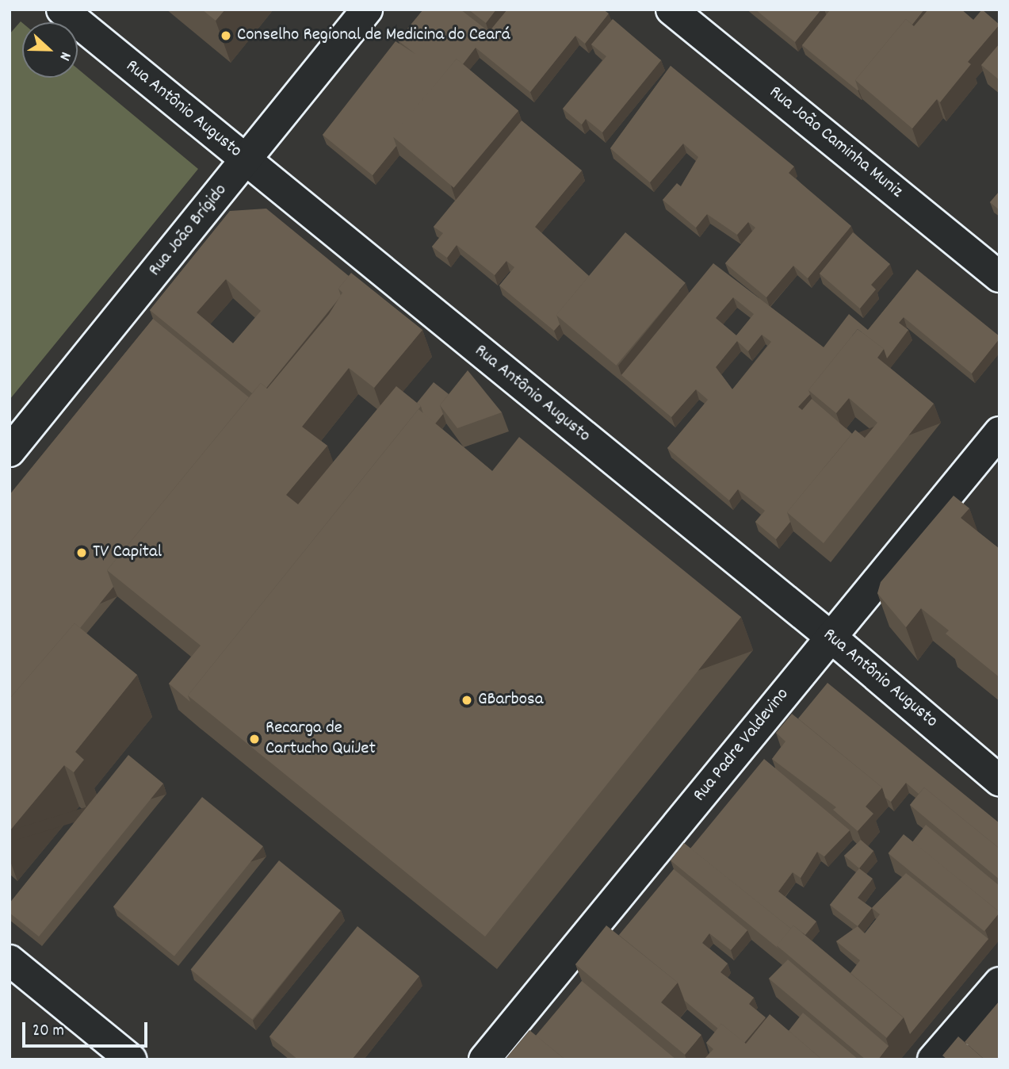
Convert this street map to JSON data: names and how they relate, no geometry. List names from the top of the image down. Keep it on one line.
{"streets":{"street":["Rua Antônio Augusto","Rua João Caminha Muniz","Rua João Brígido","Rua Padre Valdevino"]},"crossings":[["Rua Antônio Augusto","Rua João Brígido"],["Rua Antônio Augusto","Rua Padre Valdevino"]],"places":["Conselho Regional de Medicina do Ceará","TV Capital","GBarbosa","Recarga de Cartucho QuiJet"],"scale_bar":"20 m","north":"right"}
